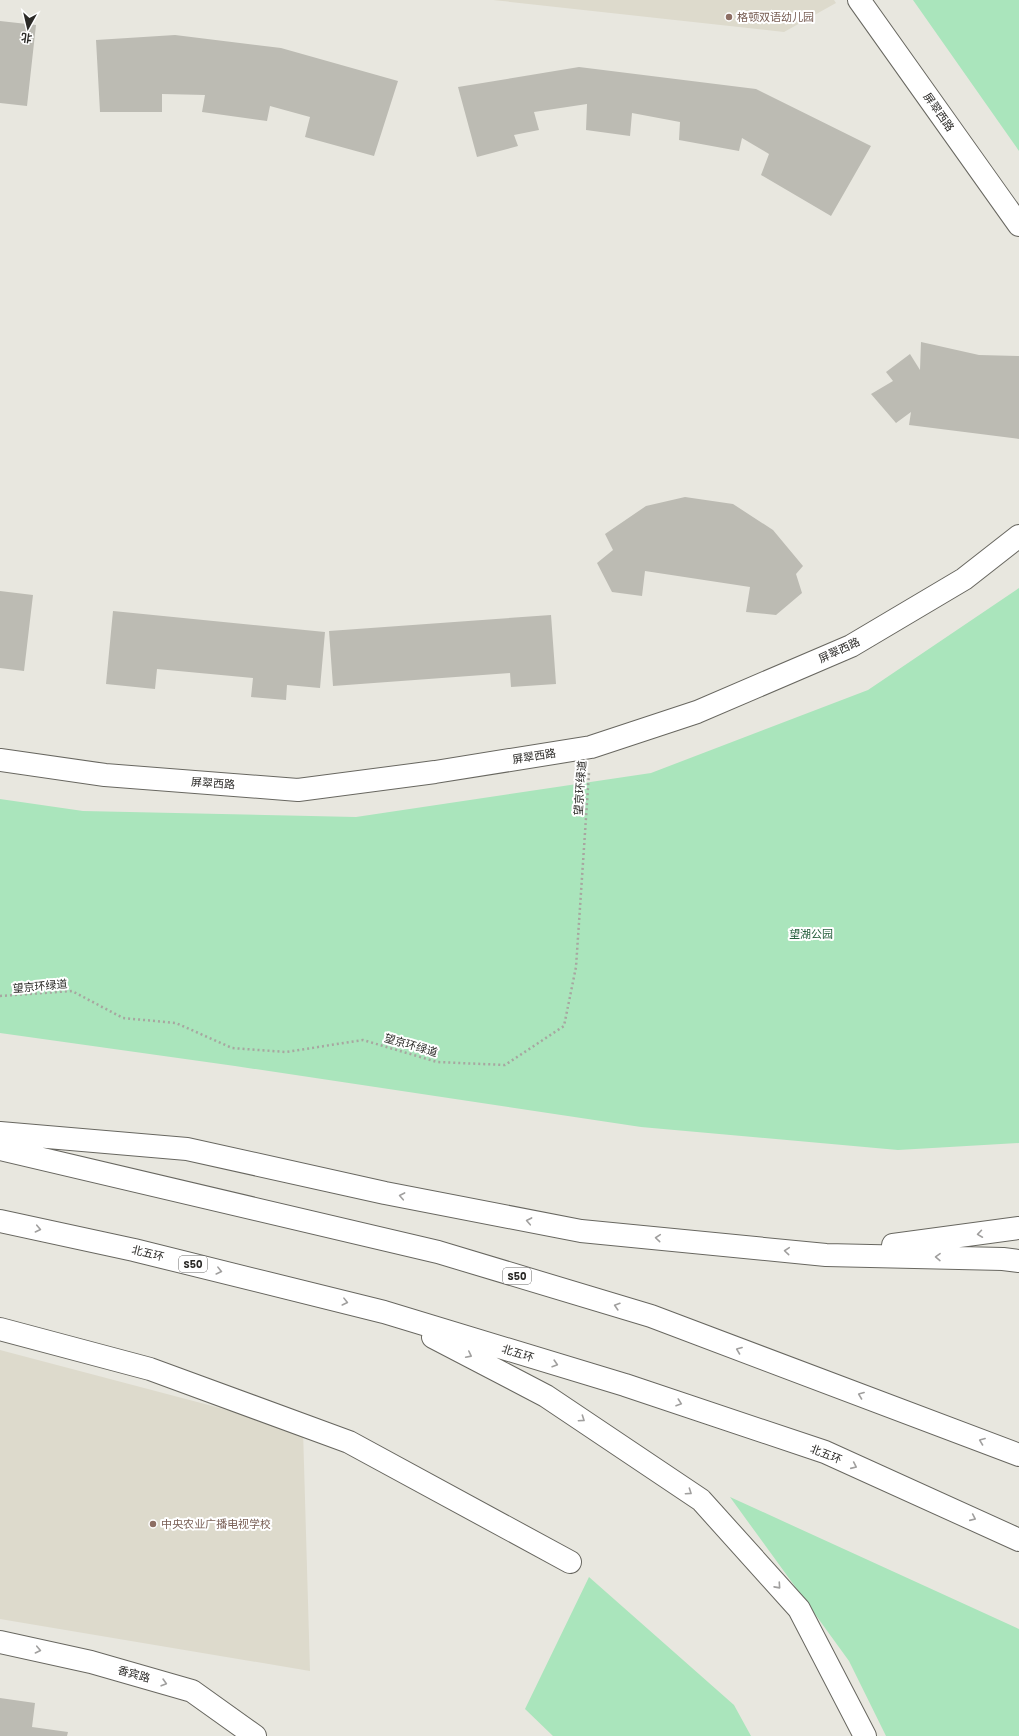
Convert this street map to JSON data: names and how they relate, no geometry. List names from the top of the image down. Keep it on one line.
{"streets":{"main road":["屏翠西路","北五环","S50","香宾路"],"path":["望京环绿道"]},"crossings":[["屏翠西路","望京环绿道"]],"one_way":["香宾路"],"parks":["望湖公园"],"places":["格顿双语幼儿园","中央农业广播电视学校"],"north":"bottom"}
